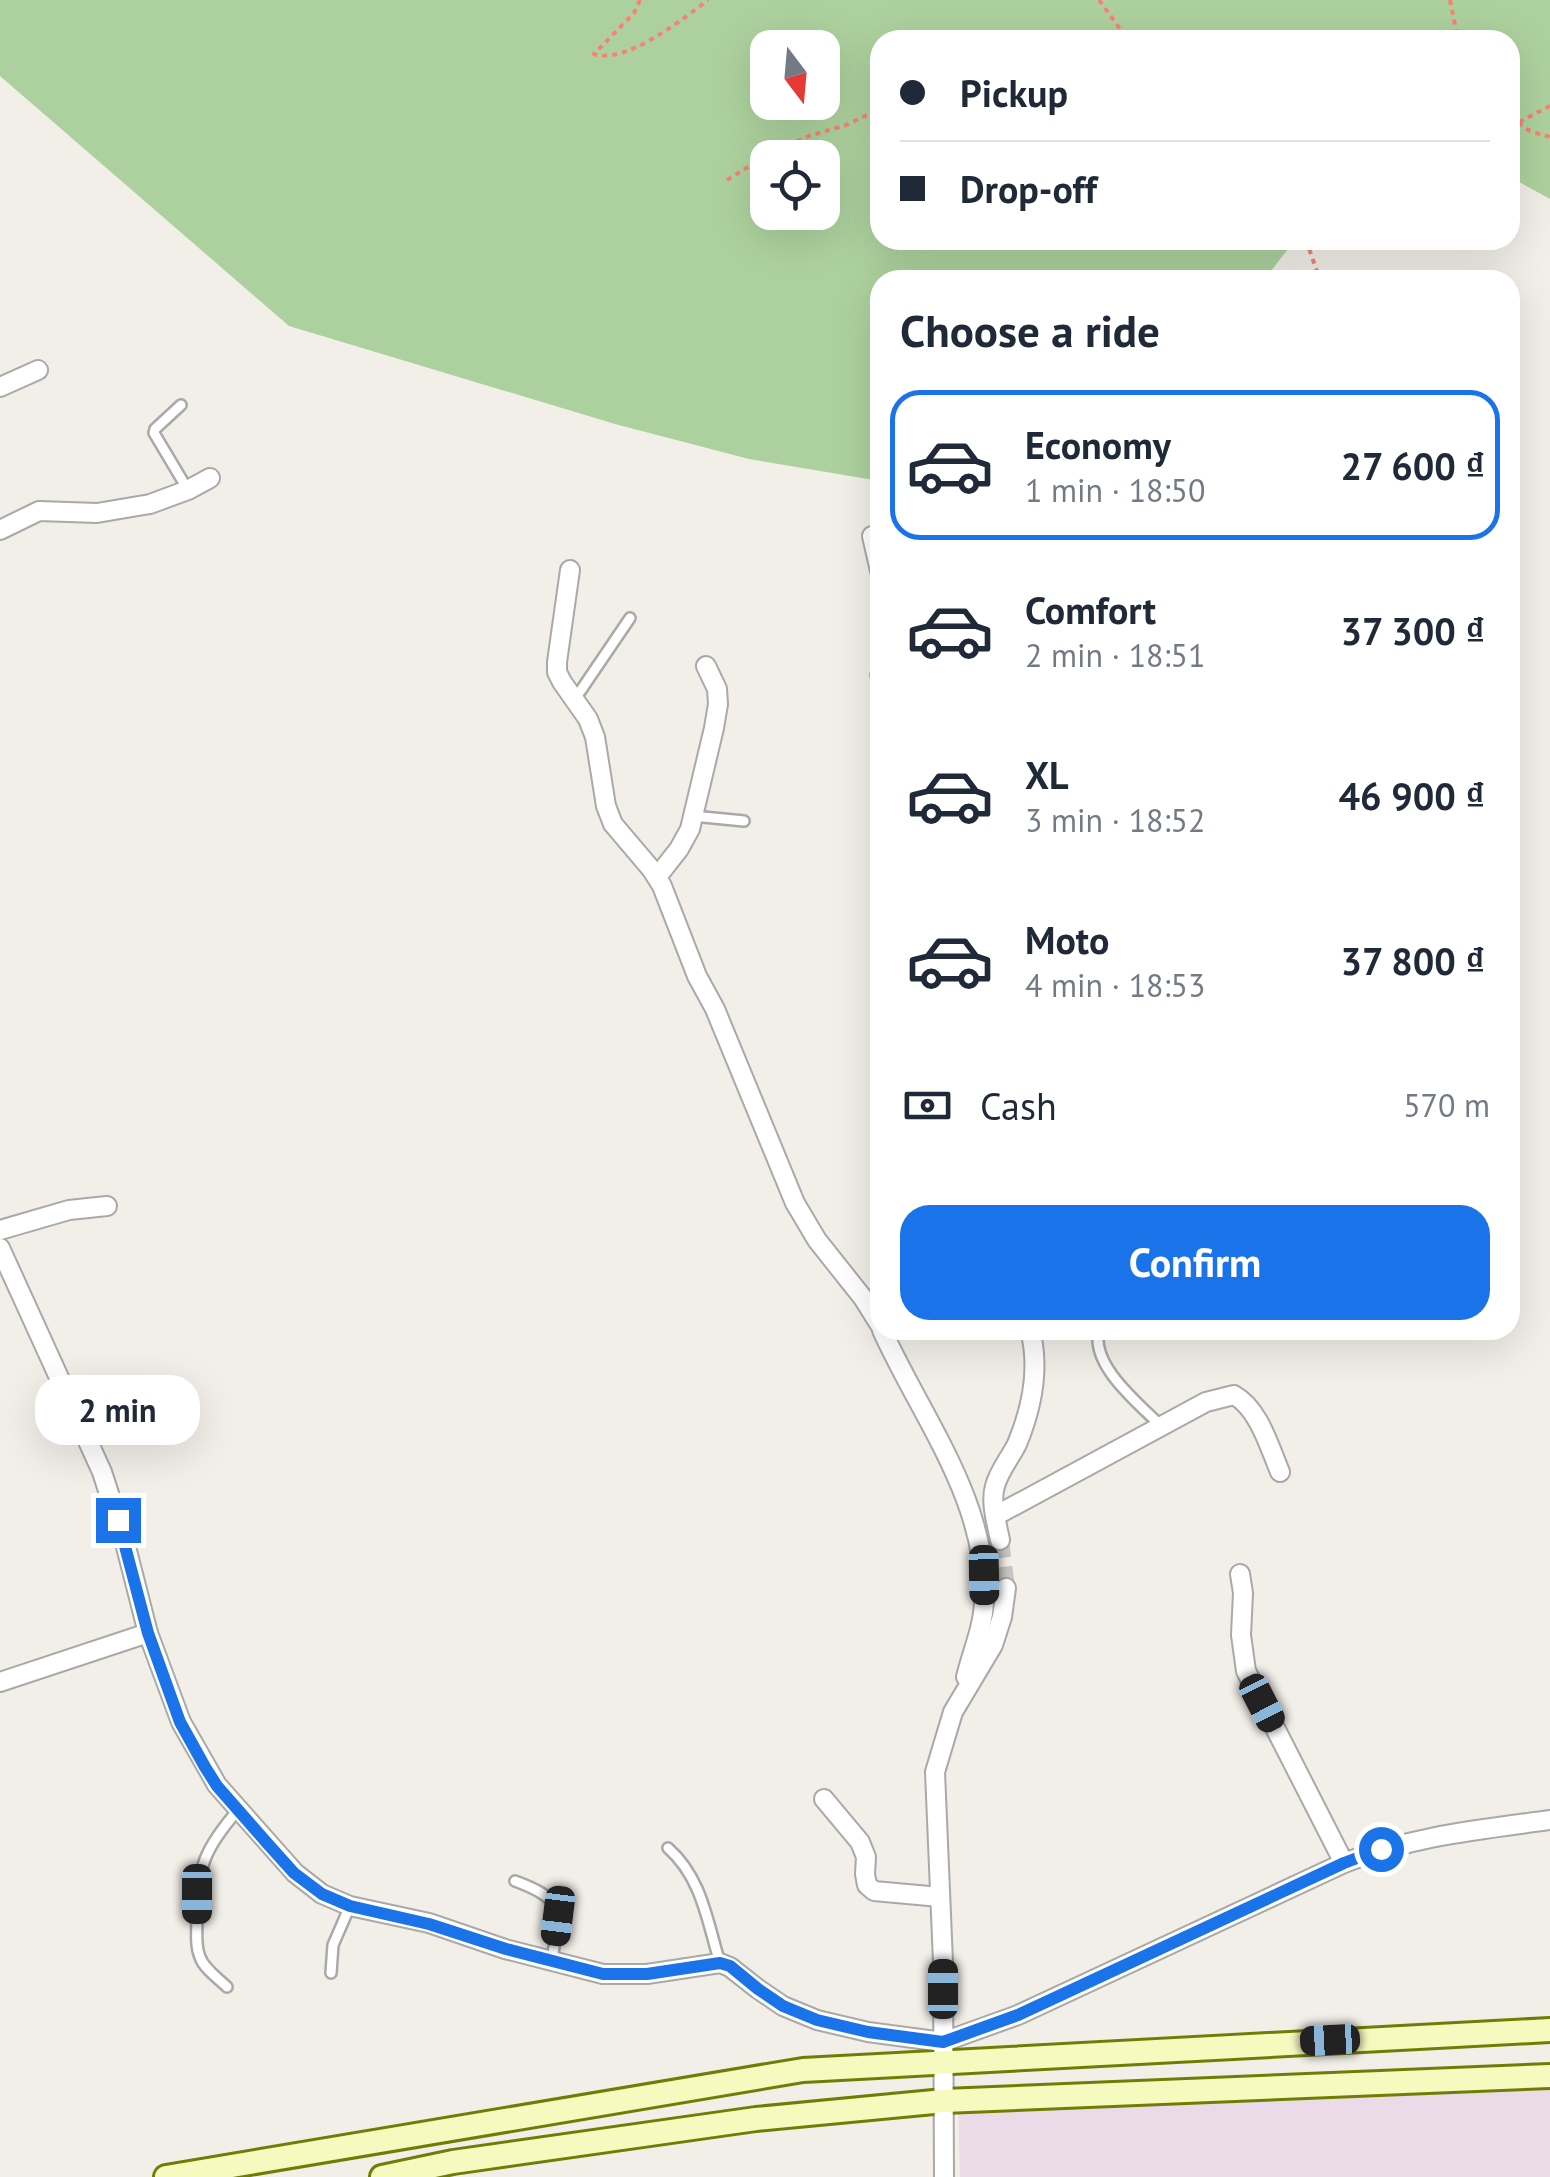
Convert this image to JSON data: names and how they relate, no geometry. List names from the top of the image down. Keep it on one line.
{"north":"bottom","page":{"banner":["Pickup","Drop-off"],"heading":"Choose a ride","list":[{"name":"Economy","note":"1 min · 18:50","value":"27 600 ₫"},{"name":"Comfort","note":"2 min · 18:51","value":"37 300 ₫"},{"name":"XL","note":"3 min · 18:52","value":"46 900 ₫"},{"name":"Moto","note":"4 min · 18:53","value":"37 800 ₫"}],"pay":["Cash","570 m"],"buttons":"Confirm","bubble":"2 min"}}
